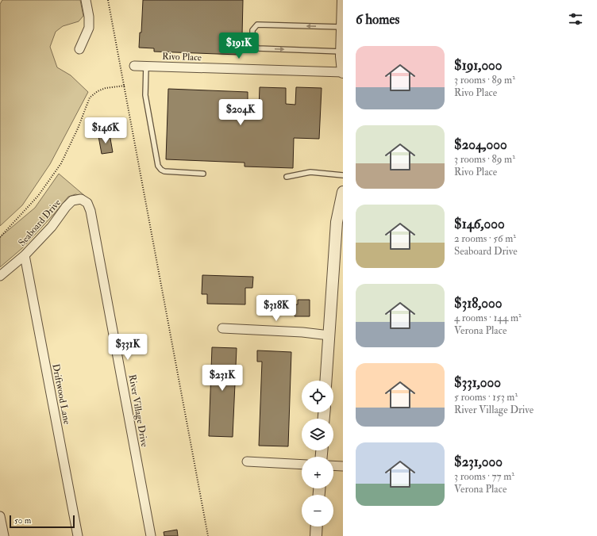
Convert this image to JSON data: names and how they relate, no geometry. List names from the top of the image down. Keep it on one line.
{"streets":{"street":["Rivo Place","Seaboard Drive","Driftwood Lane","River Village Drive"]},"crossings":[["Seaboard Drive","Driftwood Lane"],["Seaboard Drive","River Village Drive"]],"scale_bar":"50 m","page":{"heading":"6 homes","price":["$191K","$204K","$146K","$318K","$331K","$231K"],"list":[{"name":"$191,000","note":"3 rooms · 89 m² · Rivo Place"},{"name":"$204,000","note":"3 rooms · 89 m² · Rivo Place"},{"name":"$146,000","note":"2 rooms · 56 m² · Seaboard Drive"},{"name":"$318,000","note":"4 rooms · 144 m² · Verona Place"},{"name":"$331,000","note":"5 rooms · 153 m² · River Village Drive"},{"name":"$231,000","note":"3 rooms · 77 m² · Verona Place"}],"map_buttons":["+","−"],"scale":"50 m"}}
